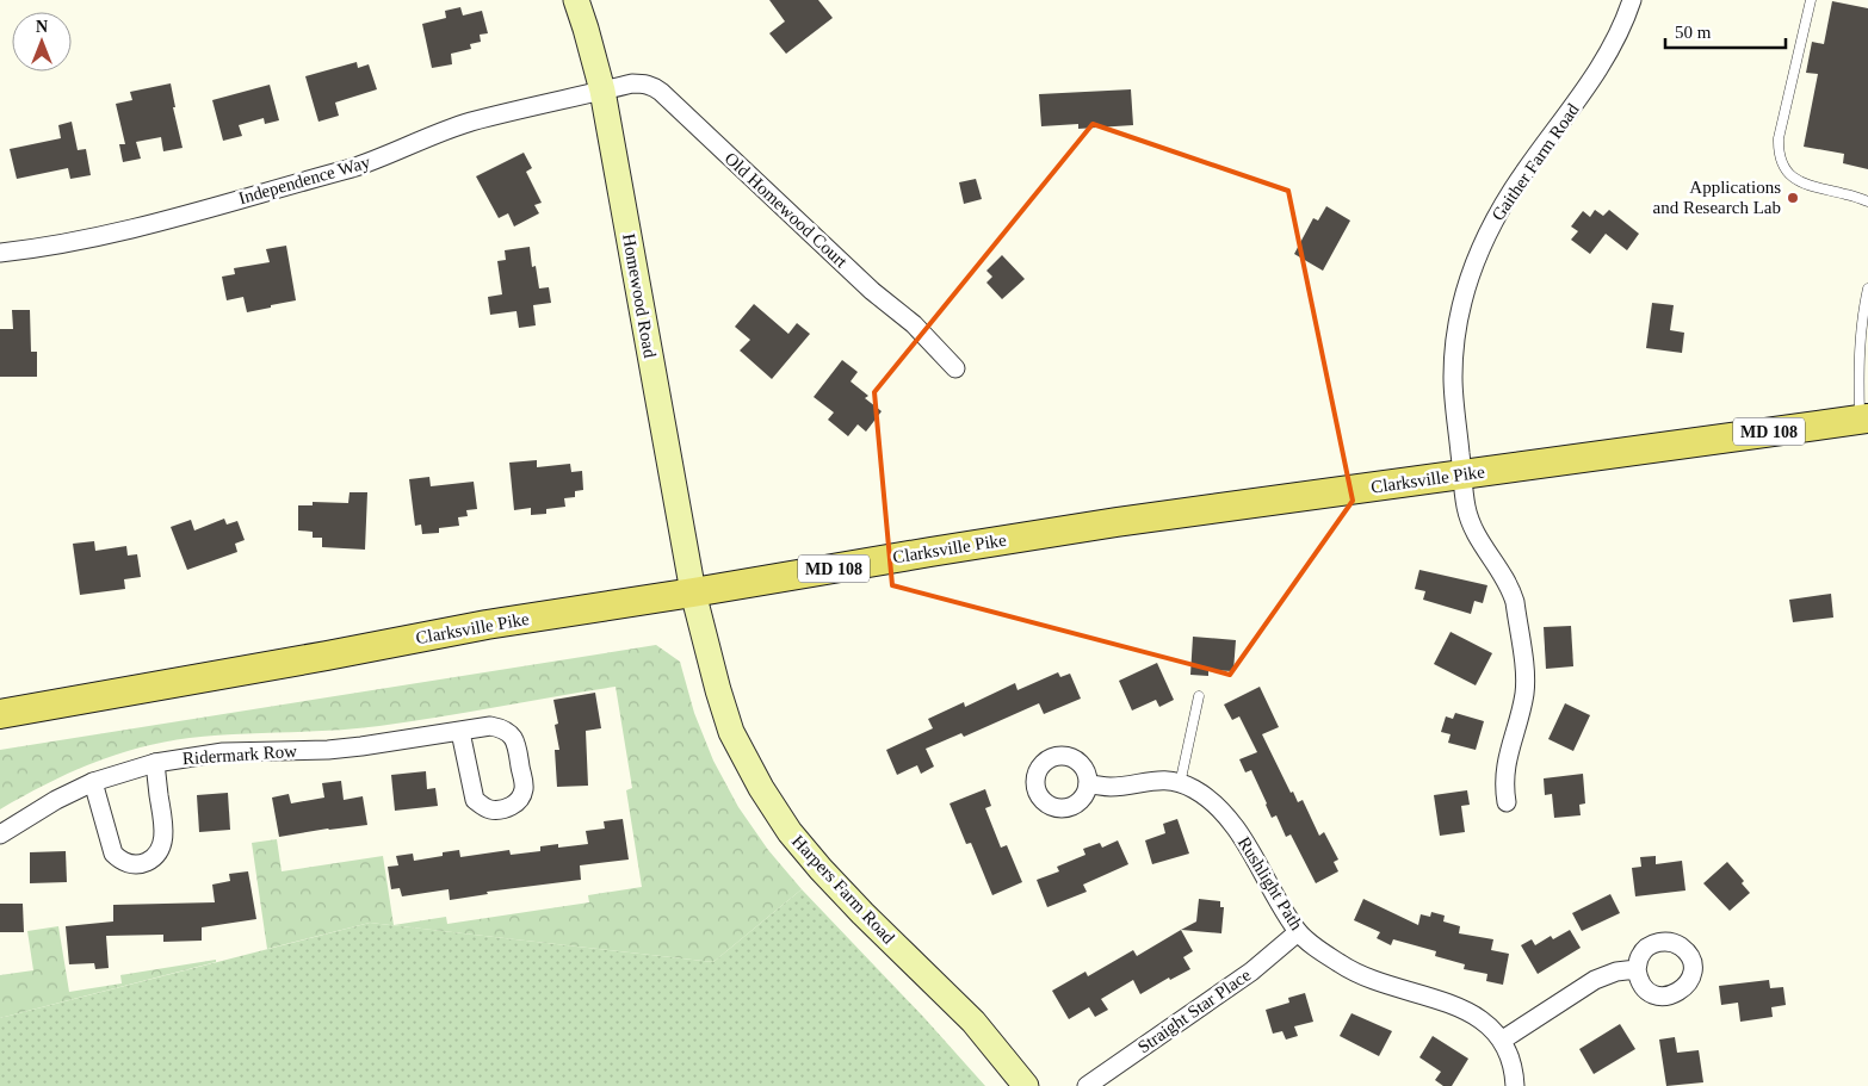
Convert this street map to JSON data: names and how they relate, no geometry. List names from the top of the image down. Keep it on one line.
{"streets":{"main road":["Homewood Road","MD 108","Clarksville Pike","Harpers Farm Road"],"street":["Gaither Farm Road","Independence Way","Old Homewood Court","Ridermark Row","Rushlight Path","Straight Star Place"]},"crossings":[["Gaither Farm Road","Clarksville Pike"],["Independence Way","Old Homewood Court"],["Independence Way","Homewood Road"],["Old Homewood Court","Homewood Road"],["Homewood Road","Clarksville Pike"],["Homewood Road","Harpers Farm Road"],["Clarksville Pike","Harpers Farm Road"],["Rushlight Path","Straight Star Place"]],"places":["Applications and Research Lab"],"scale_bar":"50 m","north":"top"}
